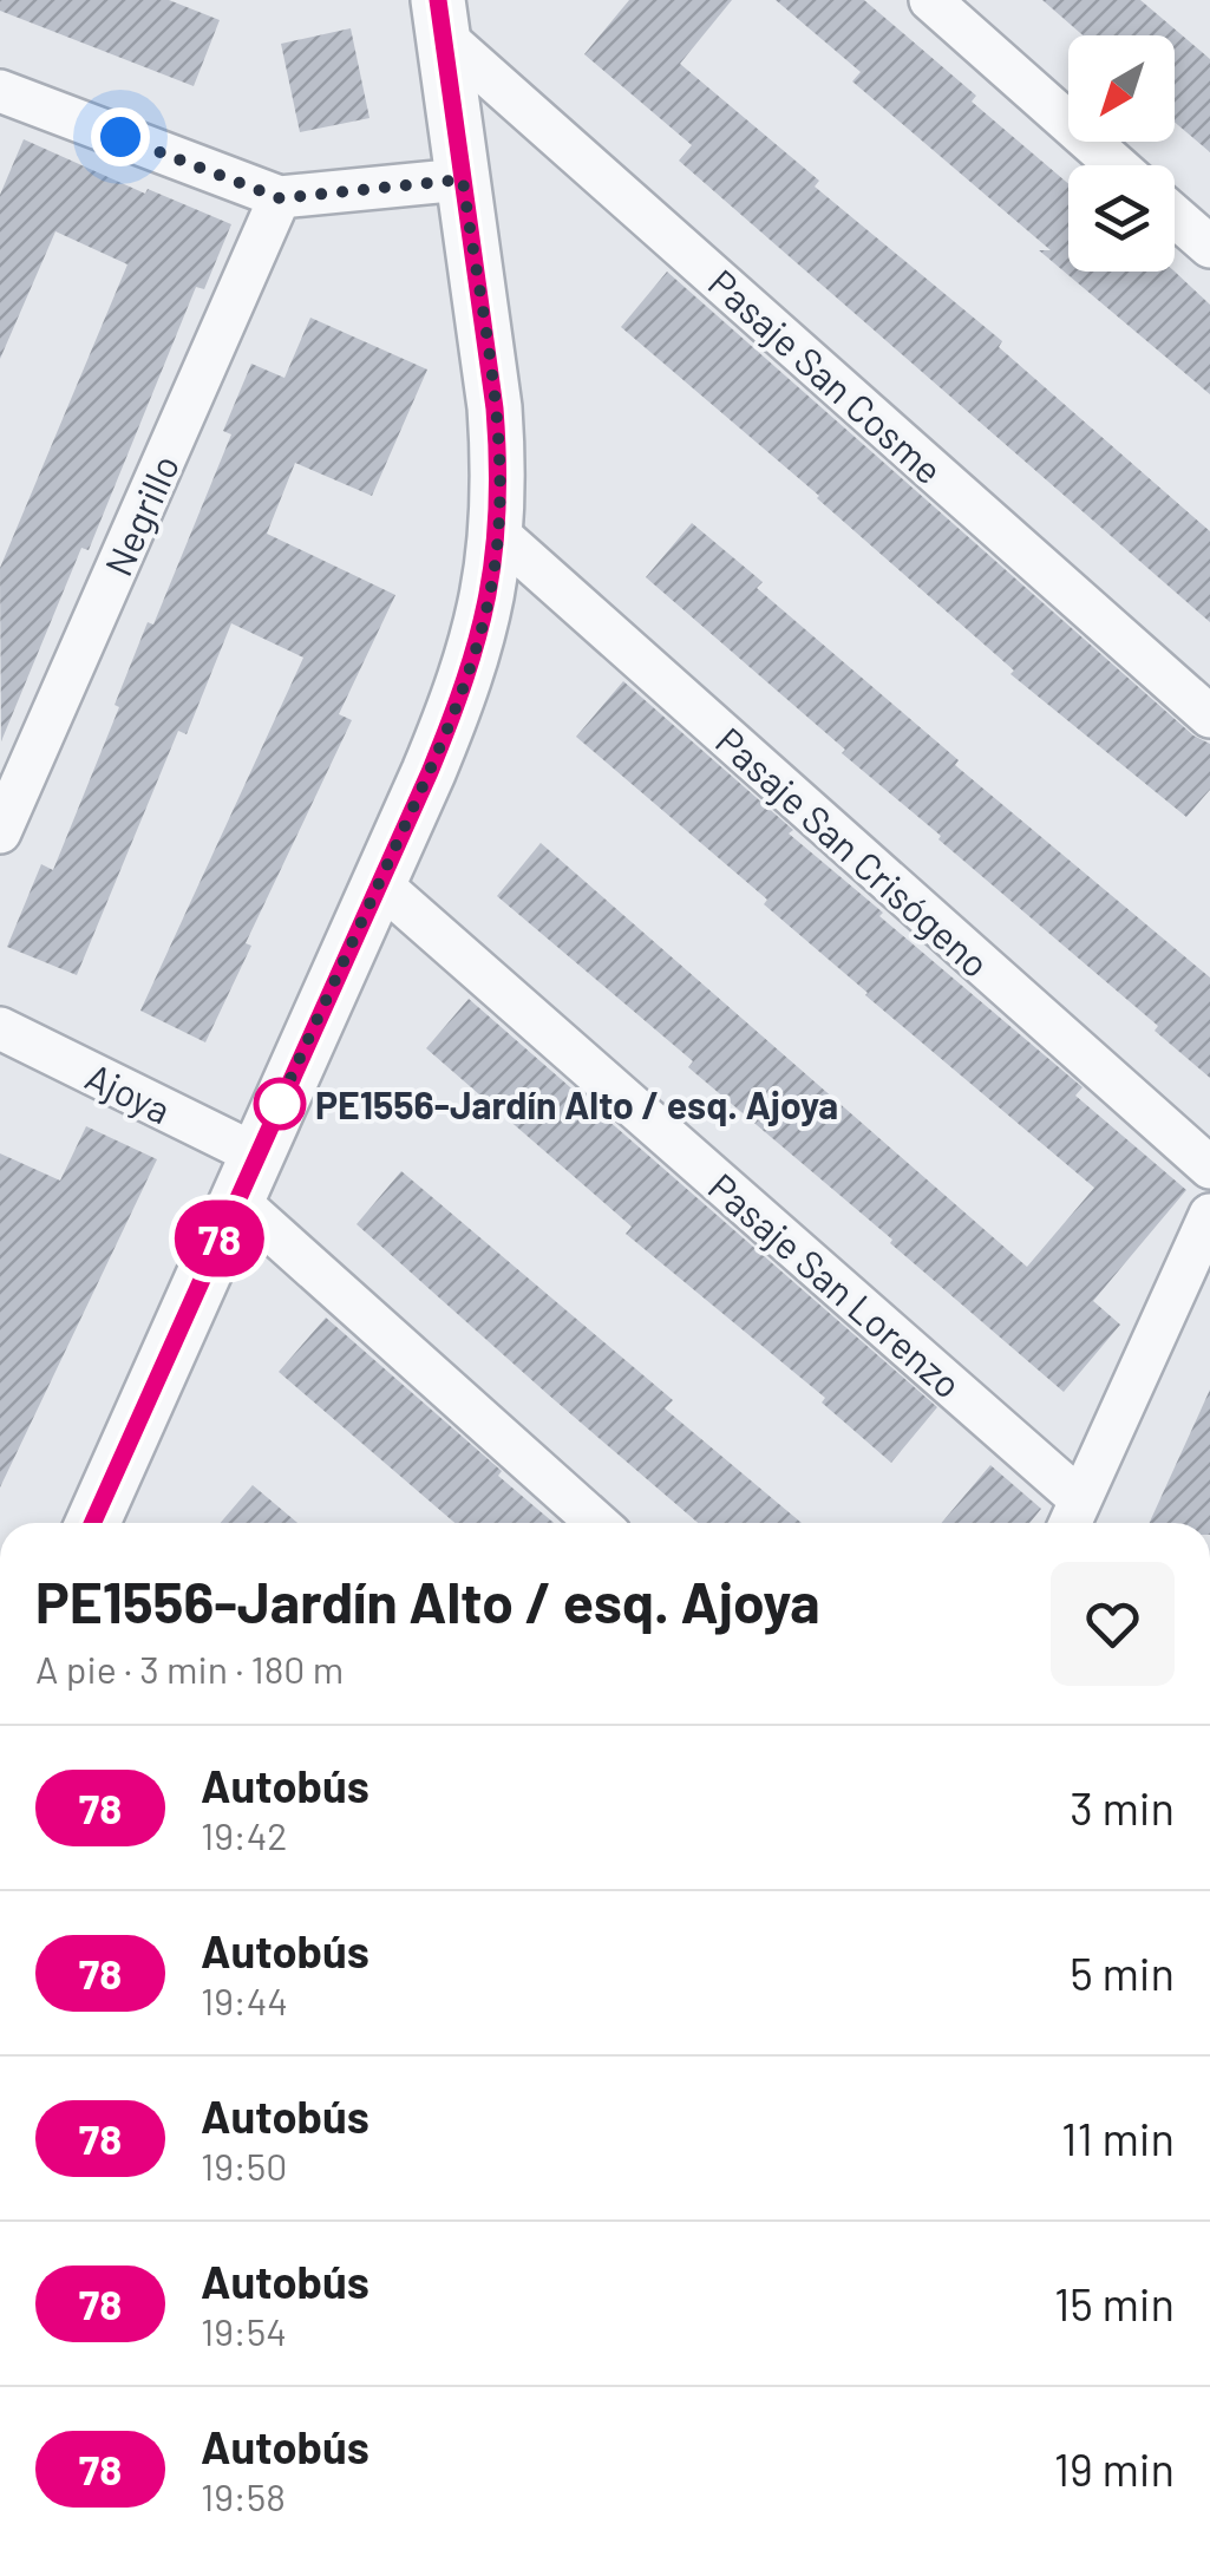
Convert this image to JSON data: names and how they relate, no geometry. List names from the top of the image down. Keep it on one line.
{"streets":{"street":["Pasaje San Cosme","Negrillo","Pasaje San Crisógeno","Ajoya","Pasaje San Lorenzo"]},"places":["PE1556-Jardín Alto / esq. Ajoya"],"lines":["bus line 78"],"north":"bottom left","page":{"on_map":"78","heading":["PE1556-Jardín Alto / esq. Ajoya","A pie · 3 min · 180 m"],"list":[{"mark":"78","name":"Autobús","note":"19:42","value":"3 min"},{"mark":"78","name":"Autobús","note":"19:44","value":"5 min"},{"mark":"78","name":"Autobús","note":"19:50","value":"11 min"},{"mark":"78","name":"Autobús","note":"19:54","value":"15 min"},{"mark":"78","name":"Autobús","note":"19:58","value":"19 min"}]}}
